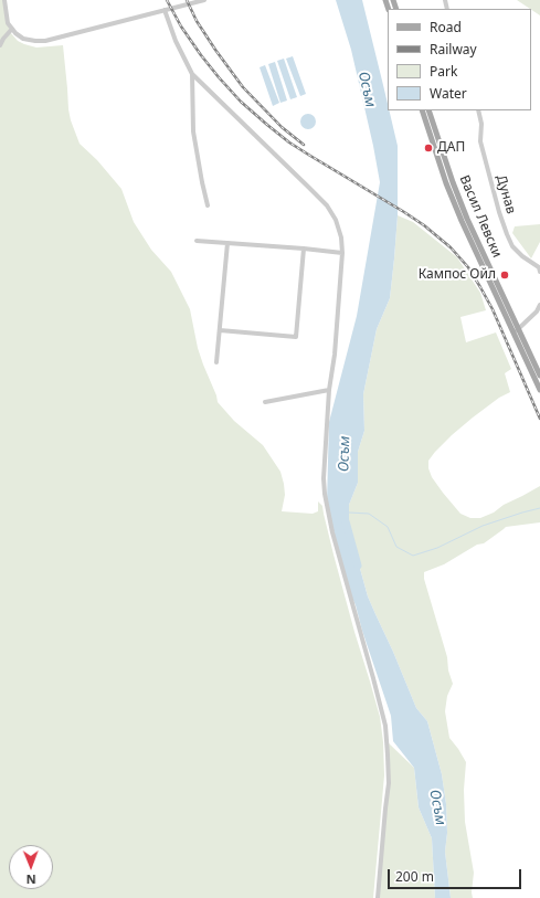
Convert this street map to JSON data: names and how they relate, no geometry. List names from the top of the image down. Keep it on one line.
{"streets":{"main road":["Васил Левски"],"street":["Дунав"]},"water":["Осъм"],"places":["ДАП","Кампос Ойл"],"legend":["Road","Railway","Park","Water"],"scale_bar":"200 m","north":"bottom"}
